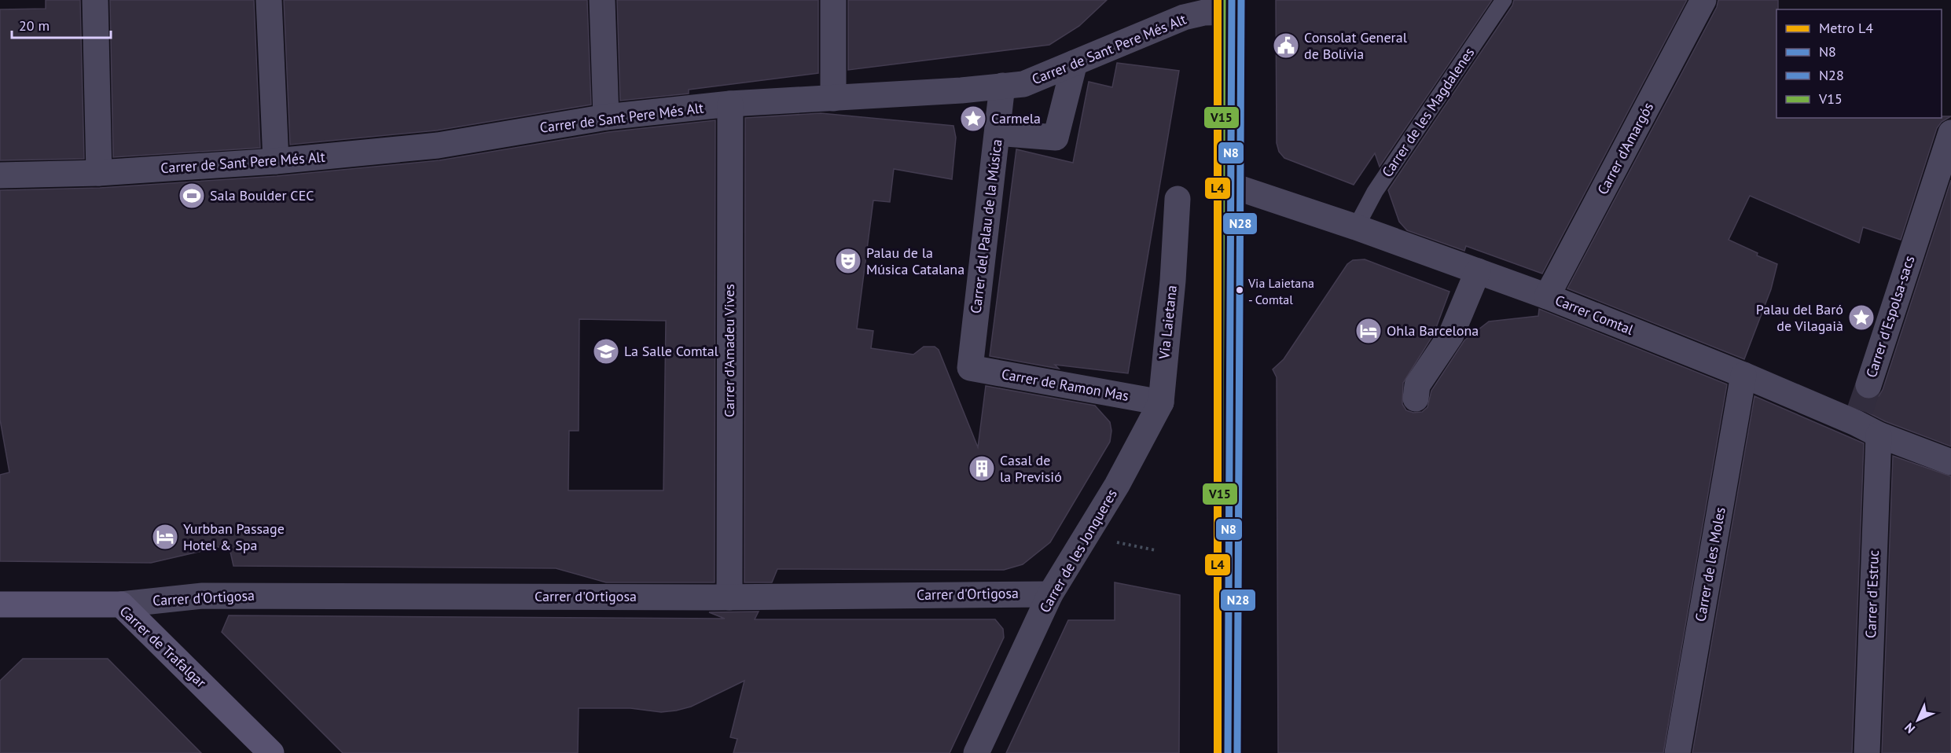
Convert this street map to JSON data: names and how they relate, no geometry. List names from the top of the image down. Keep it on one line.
{"streets":{"main road":["Carrer de Trafalgar"],"street":["Carrer de Sant Pere Més Alt","Carrer d'Amargós","Carrer del Palau de la Música","Carrer Comtal","Carrer d'Espolsa-sacs","Via Laietana","Carrer d'Amadeu Vives","Carrer de Ramon Mas","Carrer de les Jonqueres","Carrer de les Moles","Carrer d'Ortigosa","Carrer d'Estruc"],"lane":["Carrer de les Magdalenes"]},"crossings":[["Carrer de Sant Pere Més Alt","Carrer del Palau de la Música"],["Carrer de Sant Pere Més Alt","Carrer d'Amadeu Vives"],["Carrer de les Magdalenes","Carrer Comtal"],["Carrer d'Amargós","Carrer Comtal"],["Carrer del Palau de la Música","Carrer de Ramon Mas"],["Carrer Comtal","Carrer de les Moles"],["Carrer Comtal","Carrer d'Estruc"],["Via Laietana","Carrer de Ramon Mas"],["Via Laietana","Carrer de les Jonqueres"],["Carrer d'Amadeu Vives","Carrer d'Ortigosa"],["Carrer de Ramon Mas","Carrer de les Jonqueres"],["Carrer de les Jonqueres","Carrer d'Ortigosa"],["Carrer d'Ortigosa","Carrer de Trafalgar"]],"places":{"public building":["Consolat General de Bolívia"],"place":["Carmela","Palau del Baró de Vilagaià"],"sports":["Sala Boulder CEC"],"theatre":["Palau de la Música Catalana"],"other":["Via Laietana - Comtal"],"hotel":["Ohla Barcelona","Yurbban Passage Hotel & Spa"],"school or university":["La Salle Comtal"],"building":["Casal de la Previsió"]},"lines":["metro line L4","transit line N8","transit line N28","transit line V15"],"legend":["Metro L4","N8","N28","V15"],"scale_bar":"20 m","north":"bottom left"}
